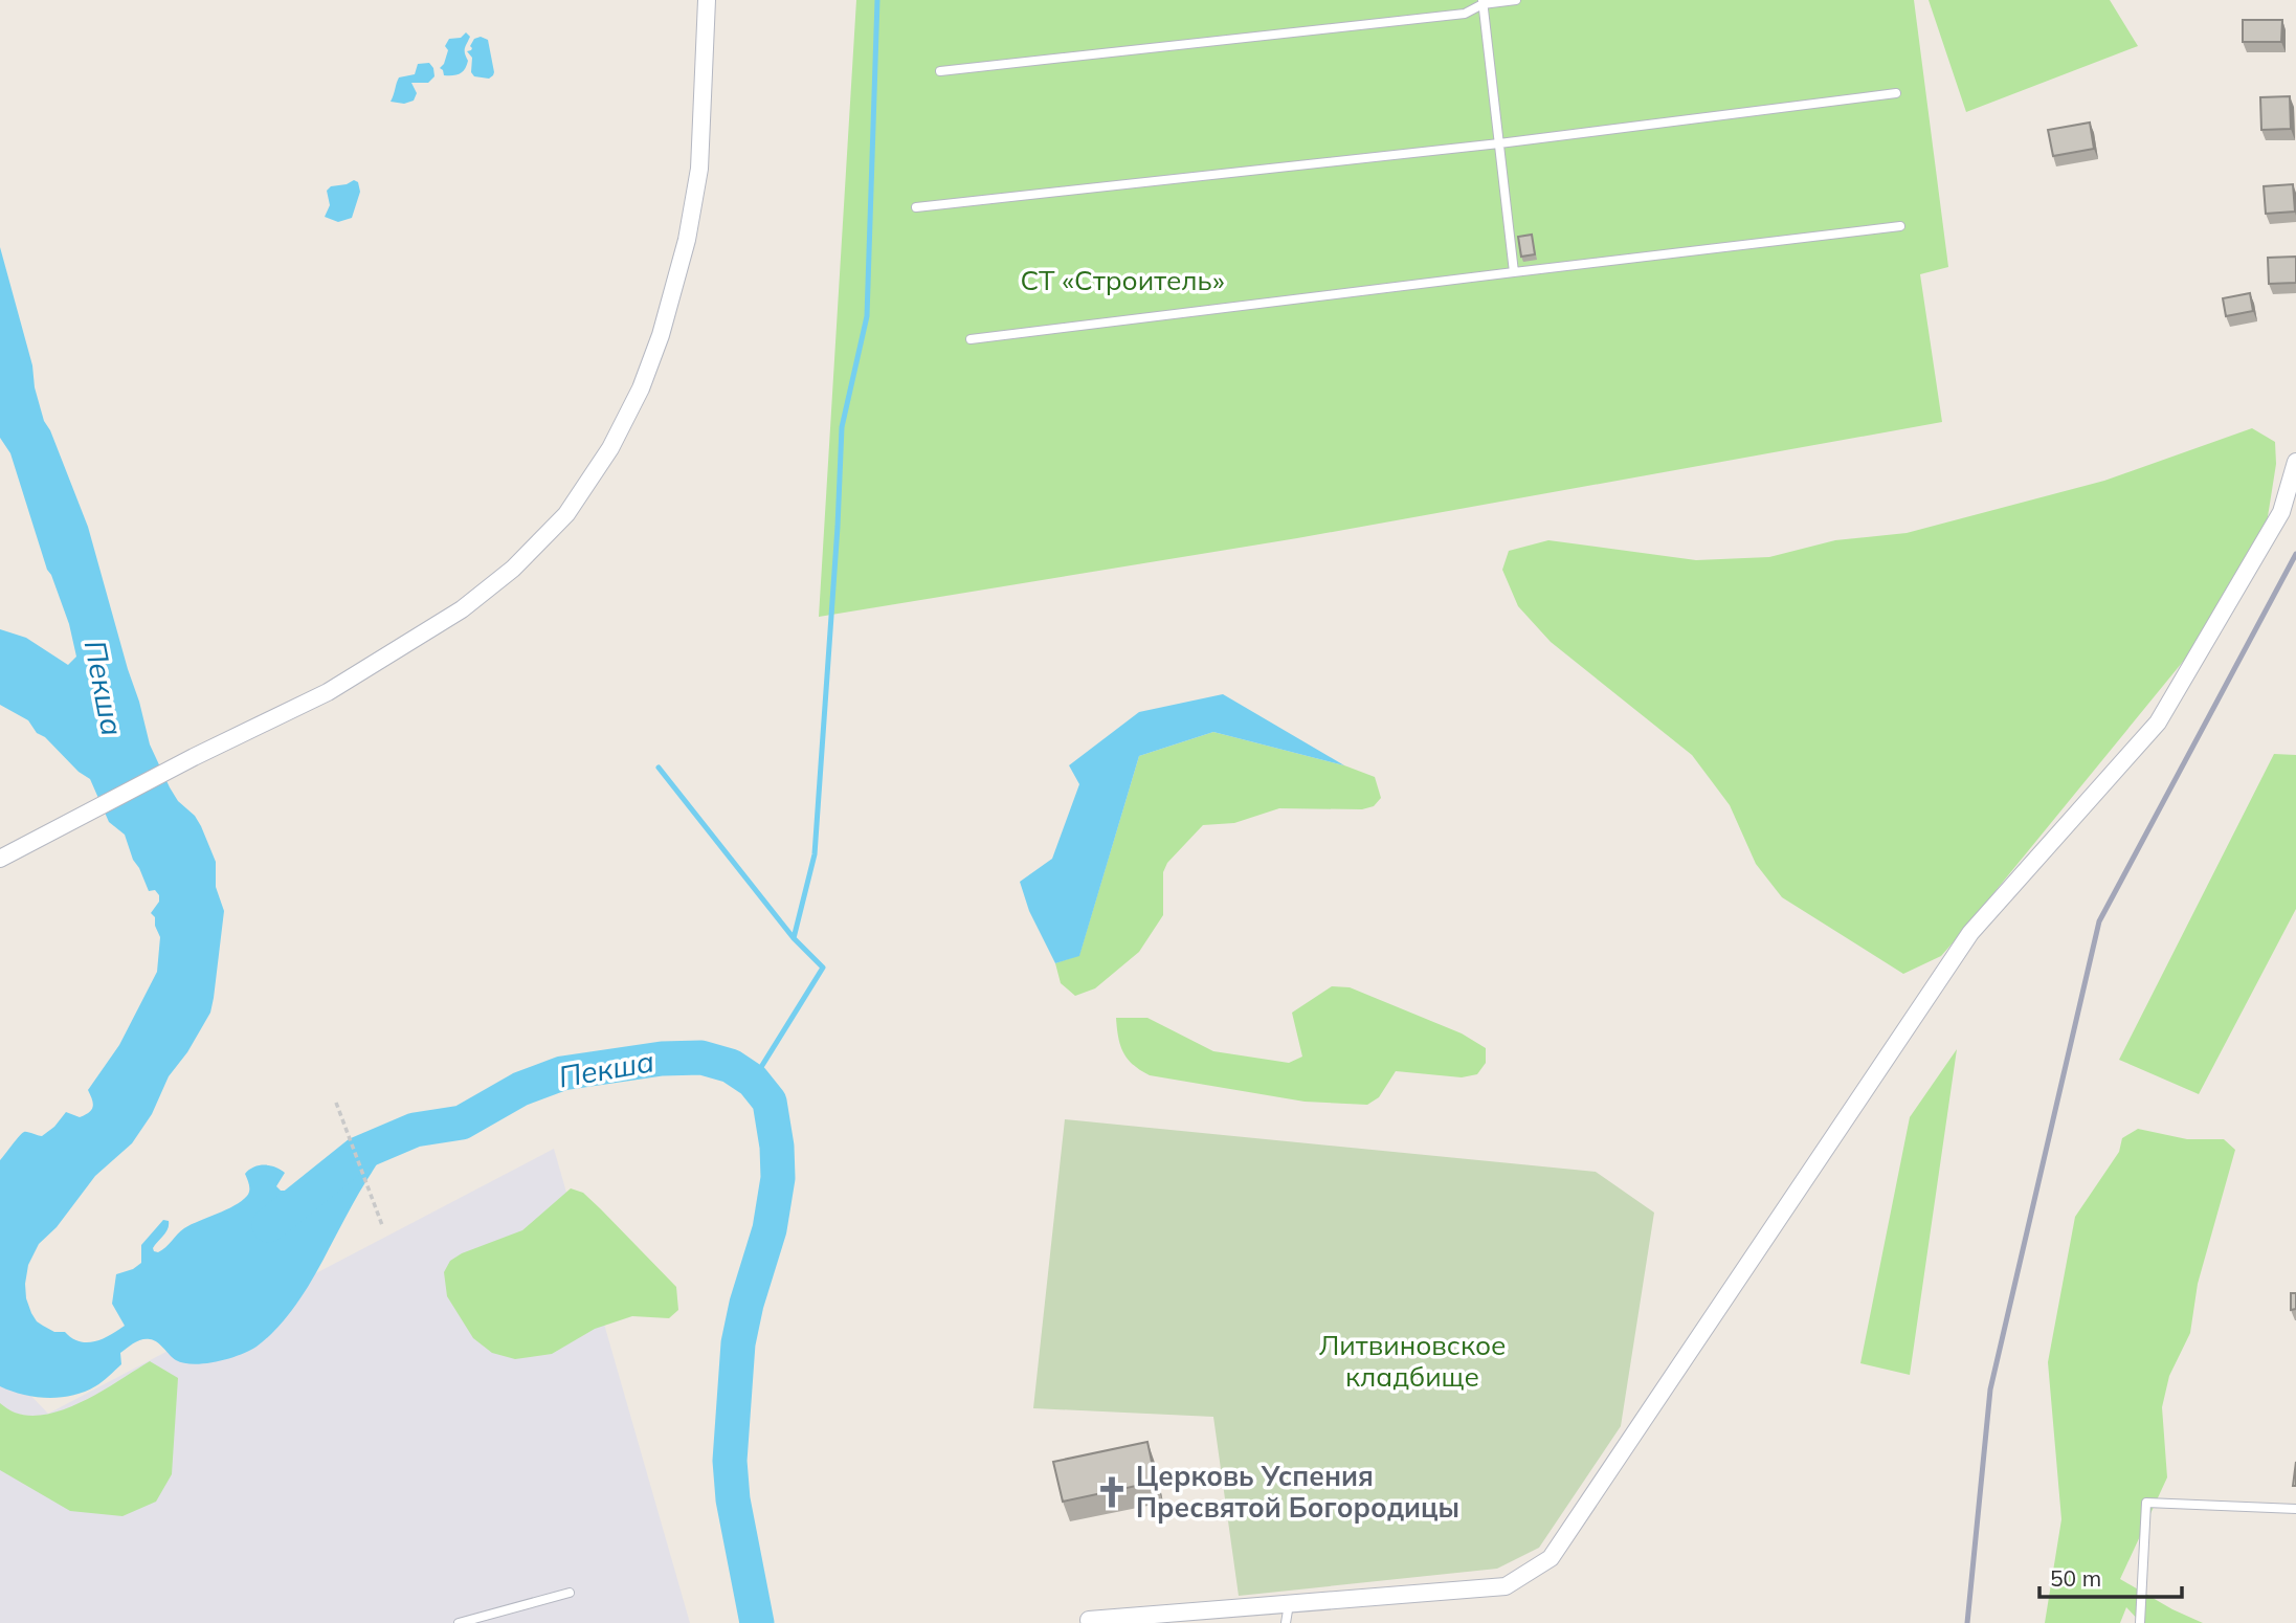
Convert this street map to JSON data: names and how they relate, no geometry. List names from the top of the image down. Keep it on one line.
{"water":["Пекша"],"parks":["СТ «Строитель»","Литвиновское кладбище"],"places":{"church":["Церковь Успения Пресвятой Богородицы"]},"scale_bar":"50 m"}
